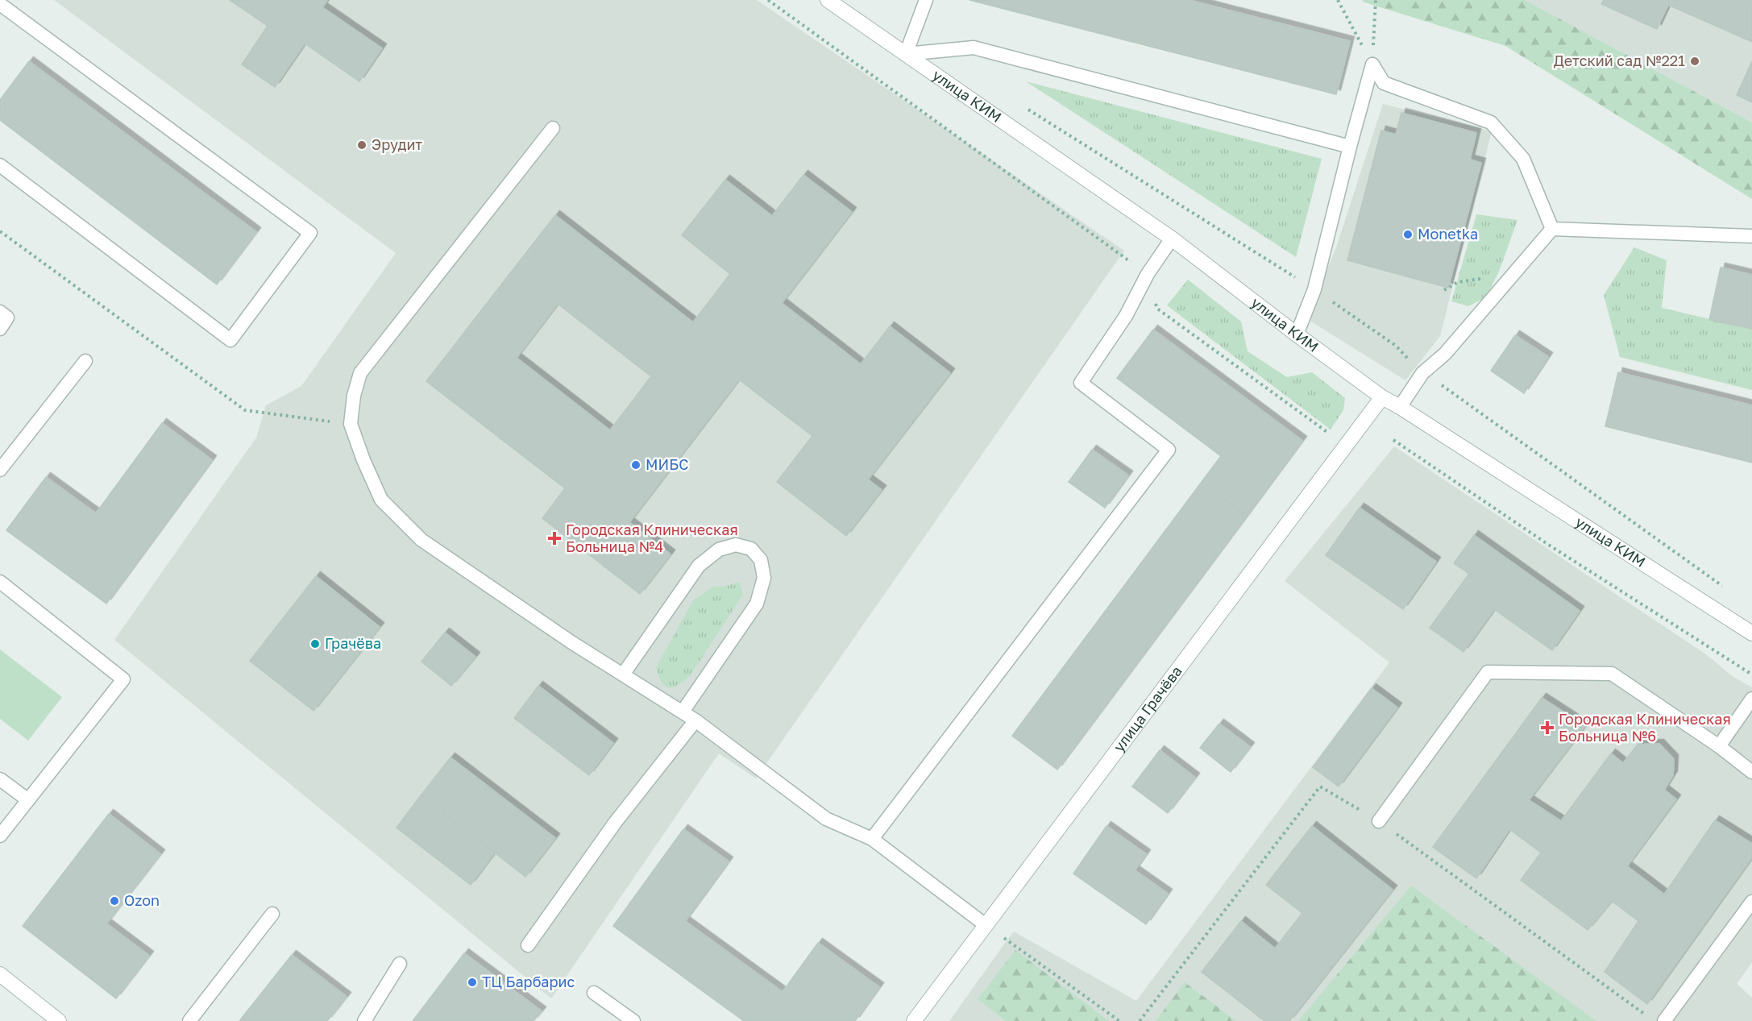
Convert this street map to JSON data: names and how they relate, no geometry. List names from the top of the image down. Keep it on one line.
{"streets":{"street":["улица КИМ","улица Грачёва"]},"crossings":[["улица КИМ","улица Грачёва"]],"places":{"other":["Детский сад №221","Эрудит","Monetka","МИБС","Грачёва","Ozon","ТЦ Барбарис"],"health":["Городская Клиническая Больница №4","Городская Клиническая Больница №6"]}}
